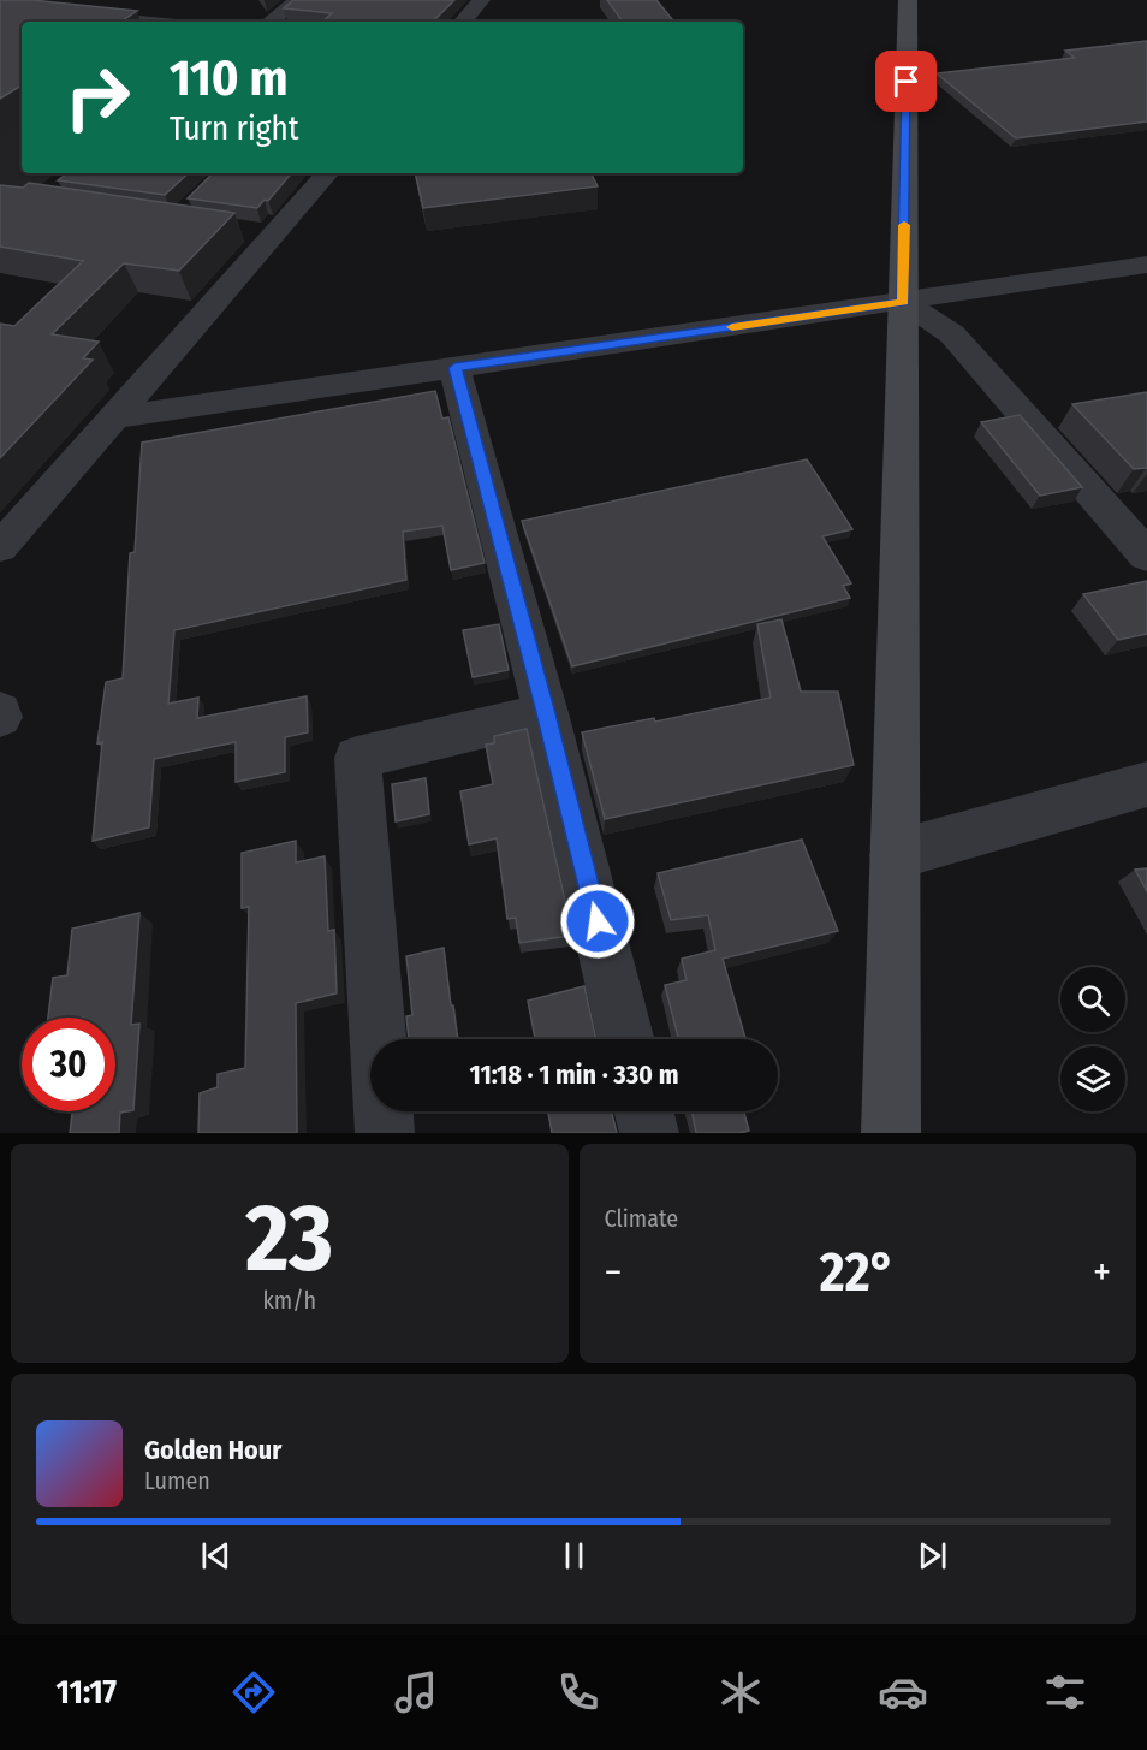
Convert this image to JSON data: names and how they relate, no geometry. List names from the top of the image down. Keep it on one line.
{"page":{"turn":["110 m","Turn right"],"limit":"30","trip":"11:18 · 1 min · 330 m","tile":[["23","km/h"],"Climate"],"heat":["−","22°","+"],"song":["Golden Hour","Lumen"],"tabs":"11:17"}}
